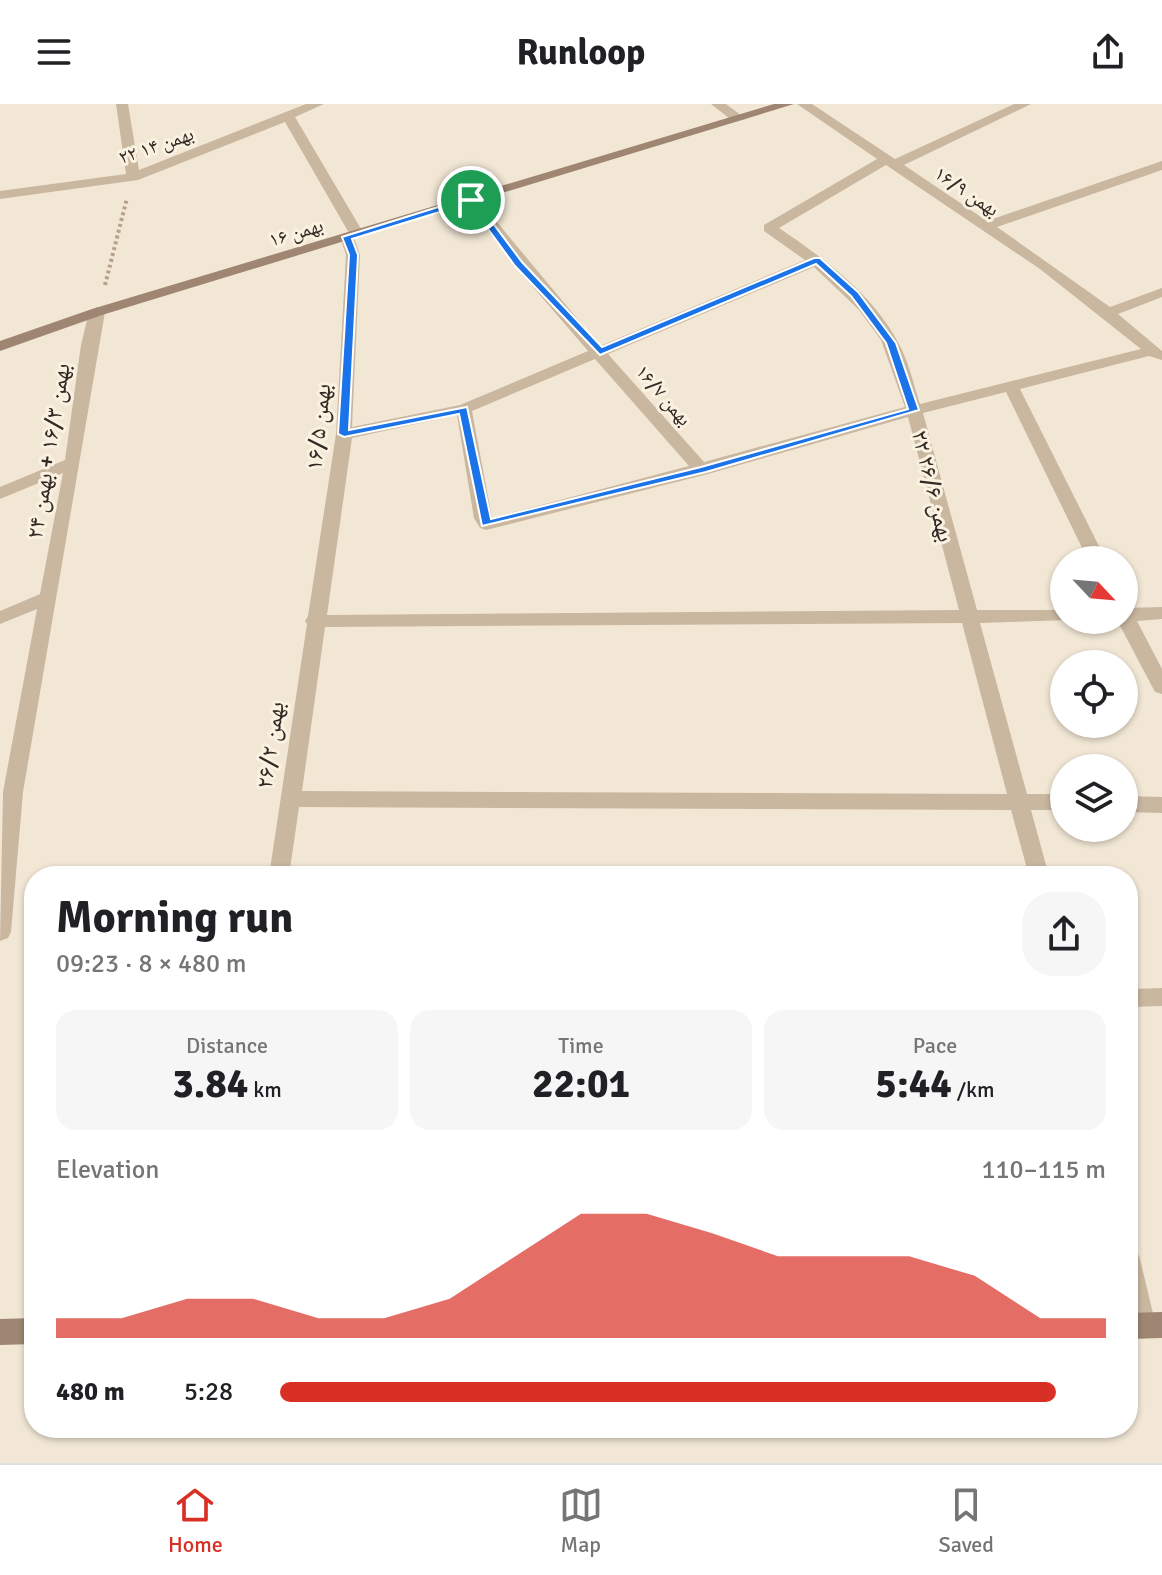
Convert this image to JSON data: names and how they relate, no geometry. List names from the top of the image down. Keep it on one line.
{"streets":{"street":["۲۲ بهمن ۱۴","بهمن ۱۶/۹","بهمن ۱۶","بهمن ۱۶/۷","بهمن ۱۶/۵","بهمن ۱۶/۳ + بهمن ۲۴","۲۲ بهمن ۲۶/۶","بهمن ۲۶/۲"]},"crossings":[["بهمن ۱۶/۹","۲۲ بهمن ۲۶/۶"],["بهمن ۱۶","بهمن ۱۶/۷"],["بهمن ۱۶","بهمن ۱۶/۵"],["بهمن ۱۶","بهمن ۱۶/۳ + بهمن ۲۴"],["بهمن ۱۶/۵","بهمن ۲۶/۲"]],"north":"bottom right","page":{"header":"Runloop","heading":["Morning run","09:23 · 8 × 480 m"],"stats":[["Distance","3.84 km"],["Time","22:01"],["Pace","5:44 /km"]],"chart":["Elevation","110–115 m"],"list":[{"name":"480 m","note":"5:28"}],"tabs":["Home","Map","Saved"]}}
